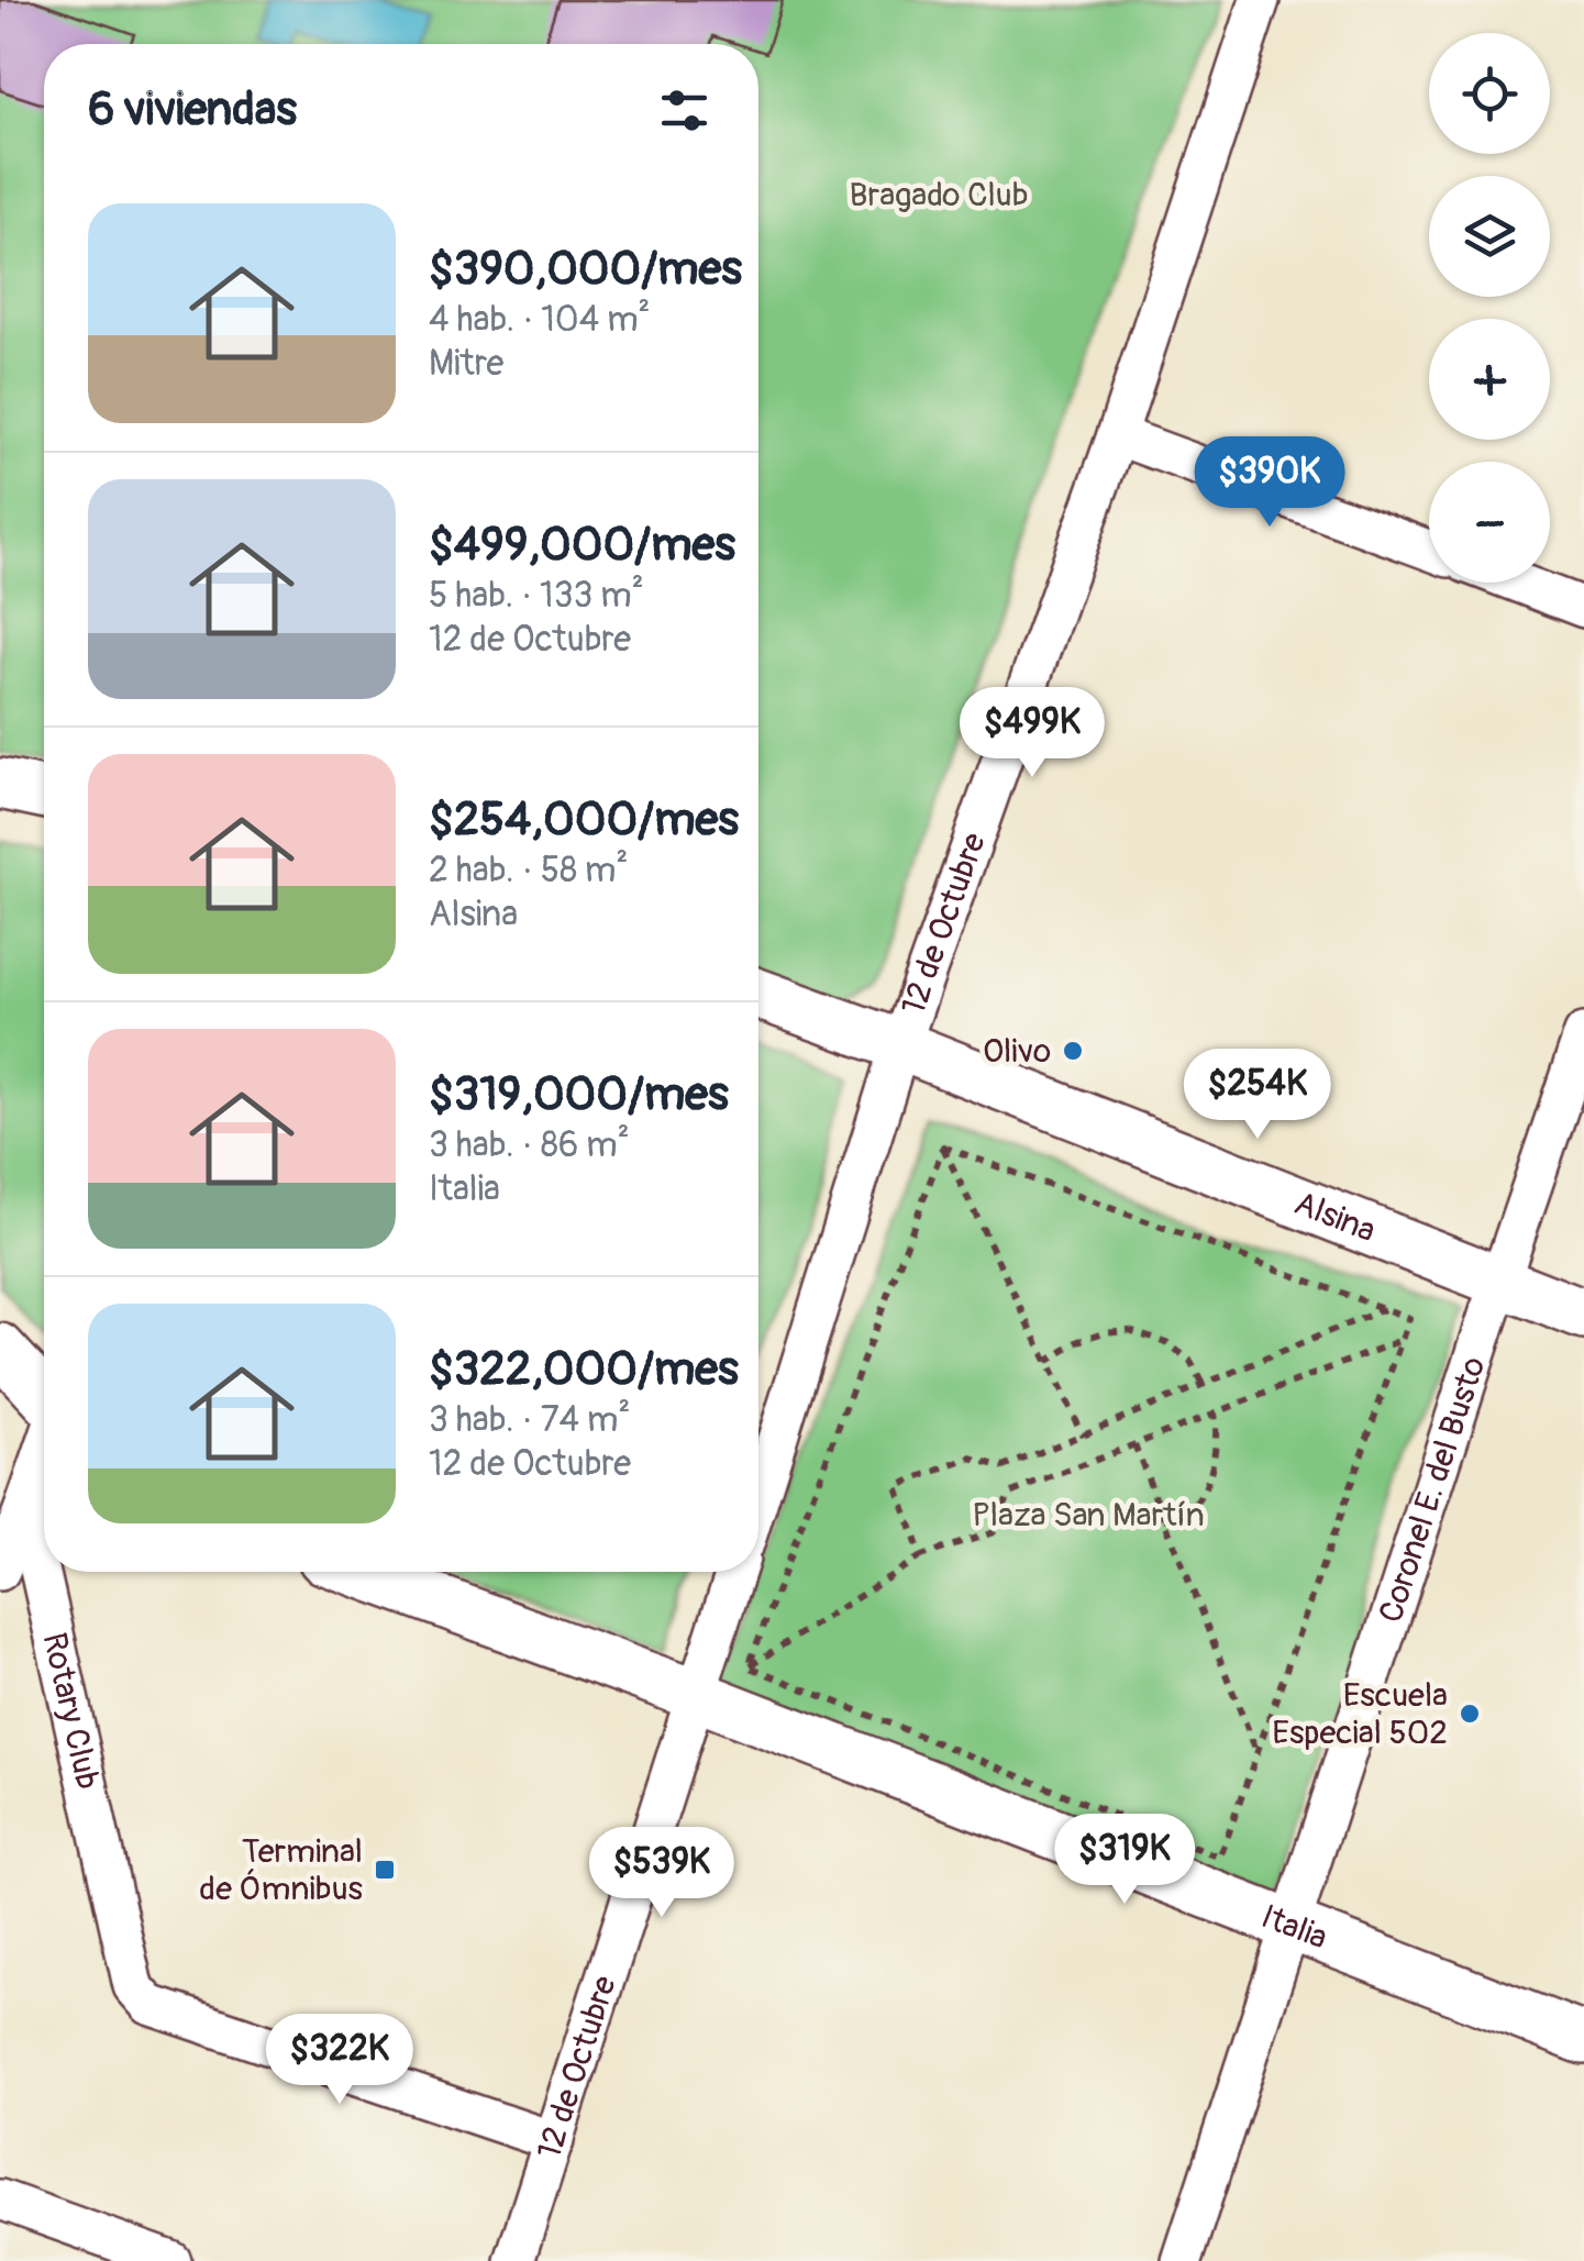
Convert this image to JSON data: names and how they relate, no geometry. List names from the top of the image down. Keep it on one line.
{"streets":{"main road":["Alsina","Italia"],"street":["12 de Octubre","Coronel E. del Busto","Rotary Club"]},"crossings":[["12 de Octubre","Alsina"],["12 de Octubre","Rotary Club"],["12 de Octubre","Italia"],["Alsina","Coronel E. del Busto"],["Coronel E. del Busto","Italia"]],"parks":["Bragado Club","Plaza San Martín"],"places":{"other":["Olivo","Escuela Especial 502"],"transit":["Terminal de Ómnibus"]},"page":{"map_buttons":["+","−"],"heading":"6 viviendas","list":[{"name":"$390,000/mes","note":"4 hab. · 104 m² · Mitre"},{"name":"$499,000/mes","note":"5 hab. · 133 m² · 12 de Octubre"},{"name":"$254,000/mes","note":"2 hab. · 58 m² · Alsina"},{"name":"$319,000/mes","note":"3 hab. · 86 m² · Italia"},{"name":"$322,000/mes","note":"3 hab. · 74 m² · 12 de Octubre"}],"price":["$390K","$499K","$254K","$319K","$539K","$322K"]}}
